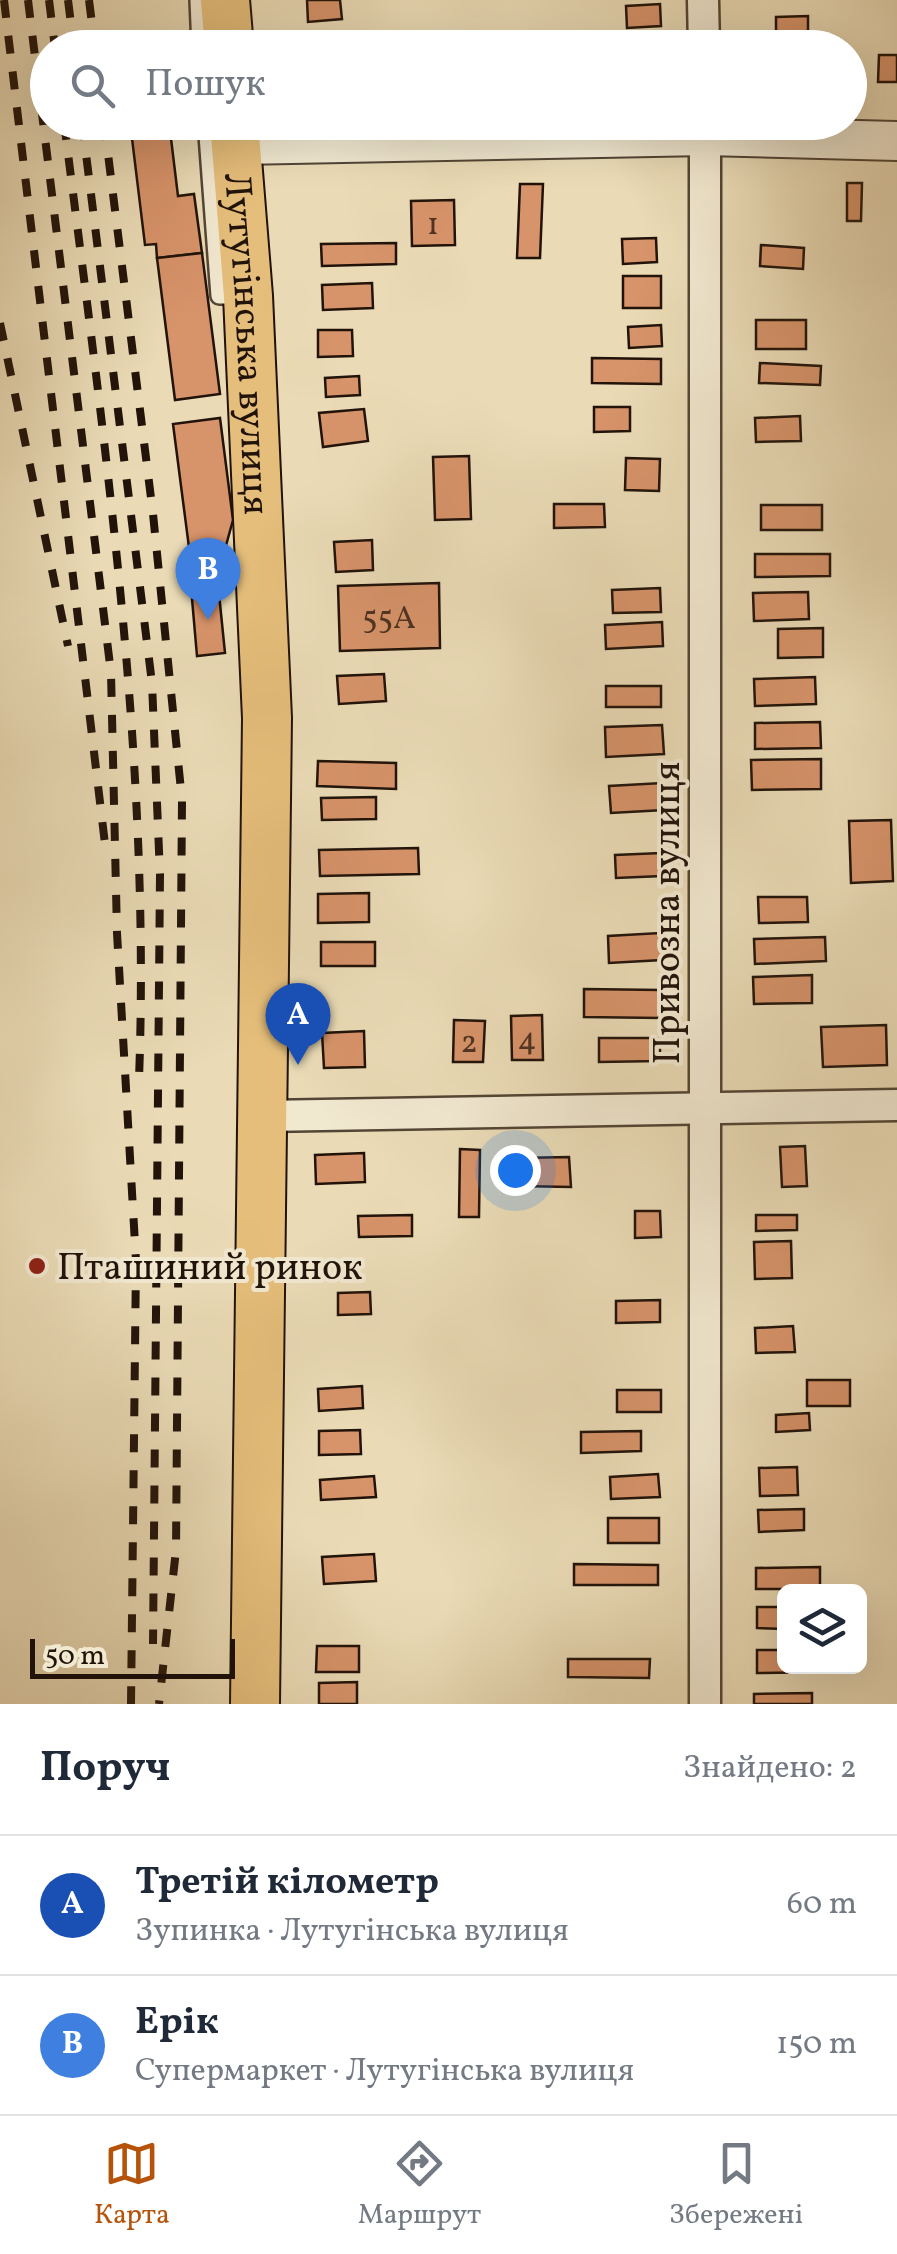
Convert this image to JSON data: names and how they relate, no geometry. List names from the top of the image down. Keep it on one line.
{"streets":{"main road":["Лутугінська вулиця"],"street":["Привозна вулиця"]},"places":["Пташиний ринок"],"house_numbers":["1","55А","4","2"],"scale_bar":"50 m","page":{"search":"Пошук","pins":["B","A"],"scale":"50 m","heading":["Поруч","Знайдено: 2"],"list":[{"mark":"A","name":"Третій кілометр","note":"Зупинка · Лутугінська вулиця","value":"60 m"},{"mark":"B","name":"Ерік","note":"Супермаркет · Лутугінська вулиця","value":"150 m"}],"nav":["Карта","Маршрут","Збережені"]}}
